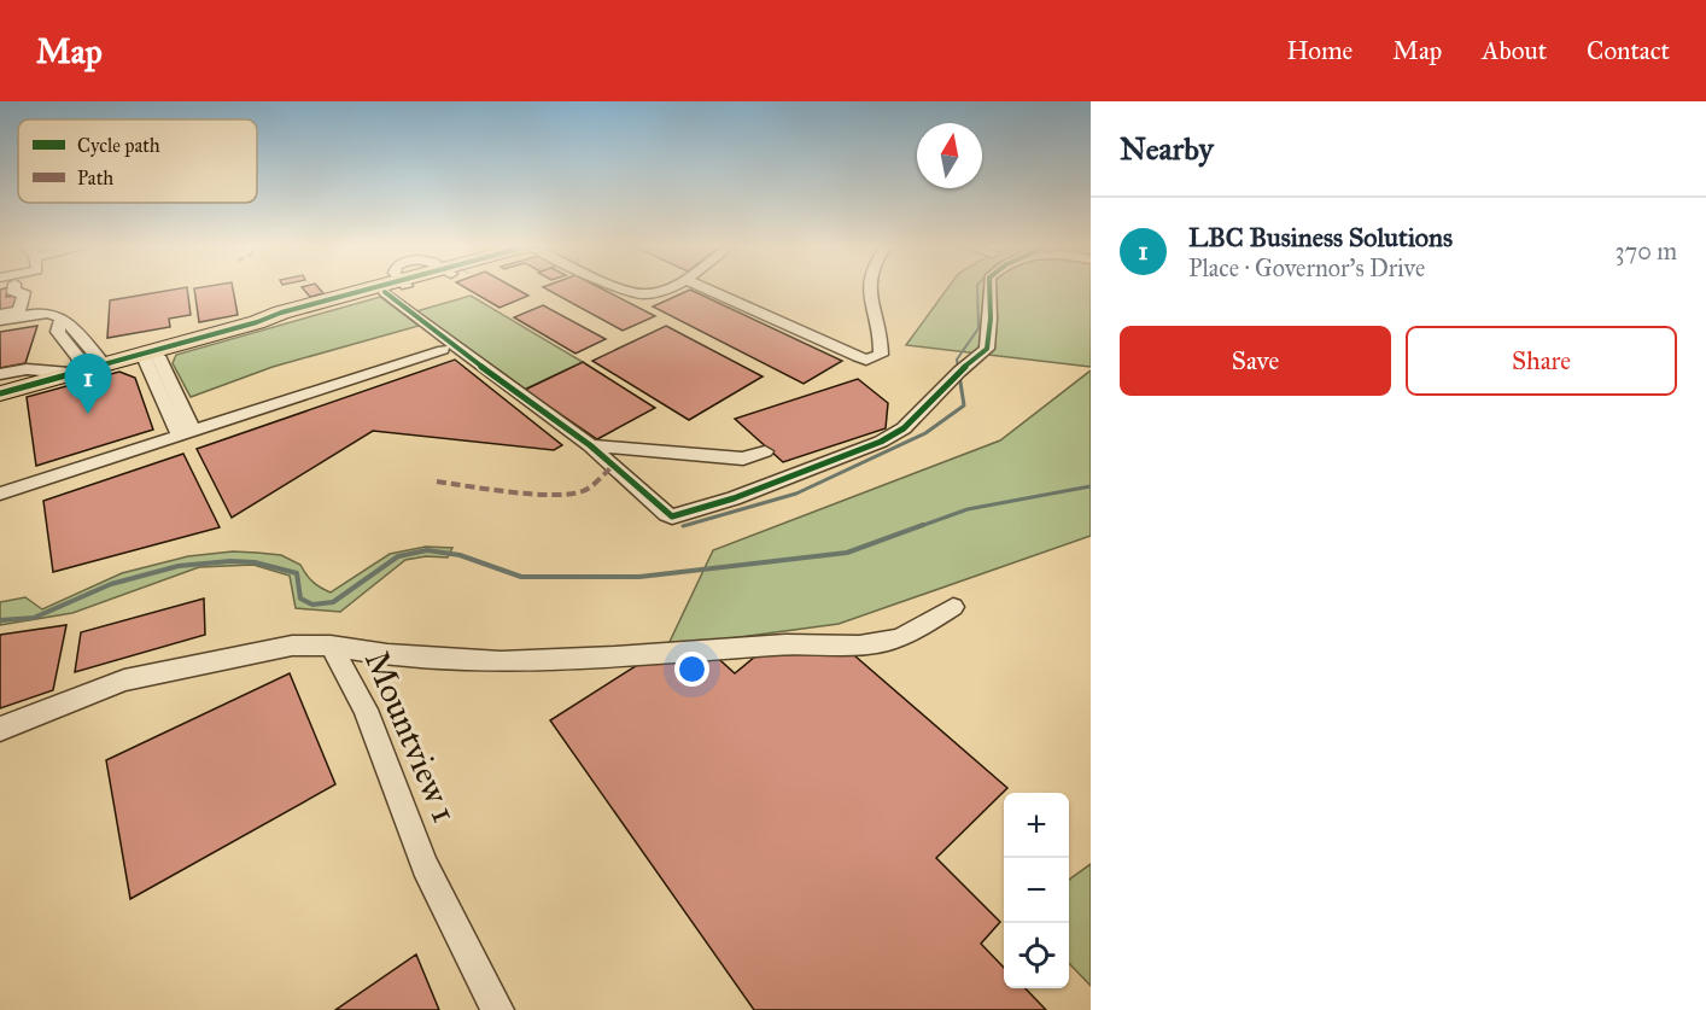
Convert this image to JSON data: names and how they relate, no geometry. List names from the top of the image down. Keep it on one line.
{"streets":{"street":["Mountview 1"]},"legend":["Cycle path","Path"],"north":"top","page":{"header":"Map","nav":["Home","Map","About","Contact"],"heading":"Nearby","list":[{"mark":"1","name":"LBC Business Solutions","note":"Place · Governor's Drive","value":"370 m"}],"buttons":["Save","Share"],"pins":"1","map_buttons":["+","−"]}}
